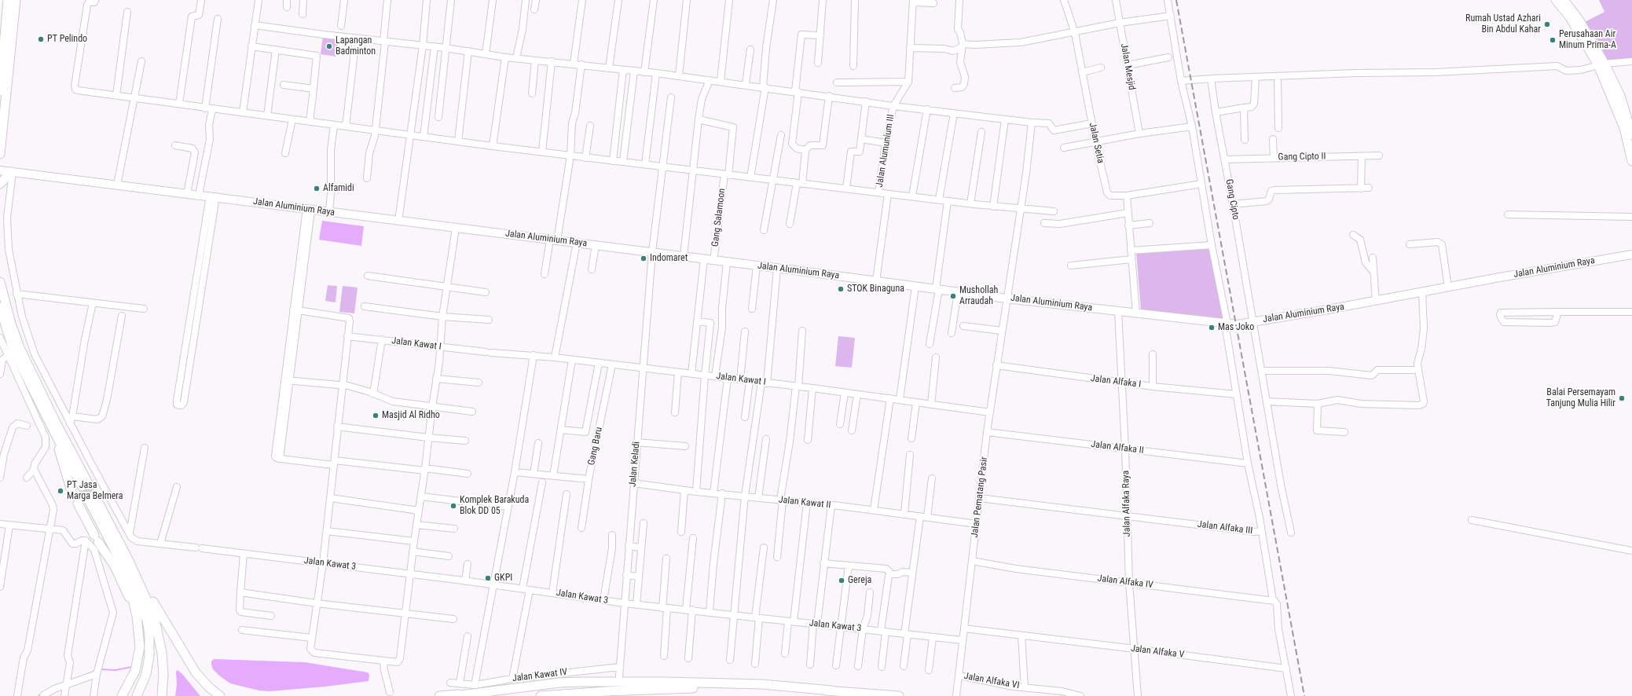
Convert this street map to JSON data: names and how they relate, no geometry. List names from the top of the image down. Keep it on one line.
{"streets":{"main road":["Jalan Aluminium Raya"],"street":["Jalan Mesjid","Jalan Setia","Jalan Alumunium III","Gang Cipto II","Gang Cipto","Gang Salamoon","Jalan Kawat I","Jalan Alfaka I","Gang Baru","Jalan Alfaka II","Jalan Keladi","Jalan Pematang Pasir","Jalan Kawat II","Jalan Alfaka Raya","Jalan Alfaka III","Jalan Kawat 3","Jalan Alfaka IV","Jalan Alfaka V","Jalan Kawat IV","Jalan Alfaka VI"]},"crossings":[["Jalan Setia","Jalan Alfaka III"],["Gang Cipto II","Gang Cipto"],["Gang Cipto","Jalan Aluminium Raya"],["Jalan Aluminium Raya","Gang Salamoon"],["Jalan Aluminium Raya","Jalan Keladi"],["Jalan Aluminium Raya","Jalan Pematang Pasir"],["Jalan Aluminium Raya","Jalan Alfaka Raya"],["Jalan Aluminium Raya","Jalan Alfaka III"],["Jalan Kawat I","Gang Baru"],["Jalan Kawat I","Jalan Keladi"],["Jalan Kawat I","Jalan Pematang Pasir"],["Jalan Alfaka I","Jalan Pematang Pasir"],["Jalan Alfaka I","Jalan Alfaka Raya"],["Jalan Alfaka I","Jalan Alfaka III"],["Jalan Alfaka II","Jalan Pematang Pasir"],["Jalan Alfaka II","Jalan Alfaka Raya"],["Jalan Alfaka II","Jalan Alfaka III"],["Jalan Keladi","Jalan Kawat II"],["Jalan Keladi","Jalan Kawat 3"],["Jalan Keladi","Jalan Kawat IV"],["Jalan Pematang Pasir","Jalan Kawat II"],["Jalan Pematang Pasir","Jalan Alfaka III"],["Jalan Pematang Pasir","Jalan Kawat 3"],["Jalan Pematang Pasir","Jalan Alfaka IV"],["Jalan Pematang Pasir","Jalan Alfaka V"],["Jalan Pematang Pasir","Jalan Alfaka VI"],["Jalan Alfaka Raya","Jalan Alfaka III"],["Jalan Alfaka Raya","Jalan Alfaka IV"],["Jalan Alfaka Raya","Jalan Alfaka V"]],"places":["Rumah Ustad Azhari Bin Abdul Kahar","PT Pelindo","Perusahaan Air Minum Prima-A","Lapangan Badminton","Alfamidi","Indomaret","STOK Binaguna","Mushollah Arraudah","Mas Joko","Balai Persemayam Tanjung Mulia Hilir","Masjid Al Ridho","PT Jasa Marga Belmera","Komplek Barakuda Blok DD 05","GKPI","Gereja"]}
